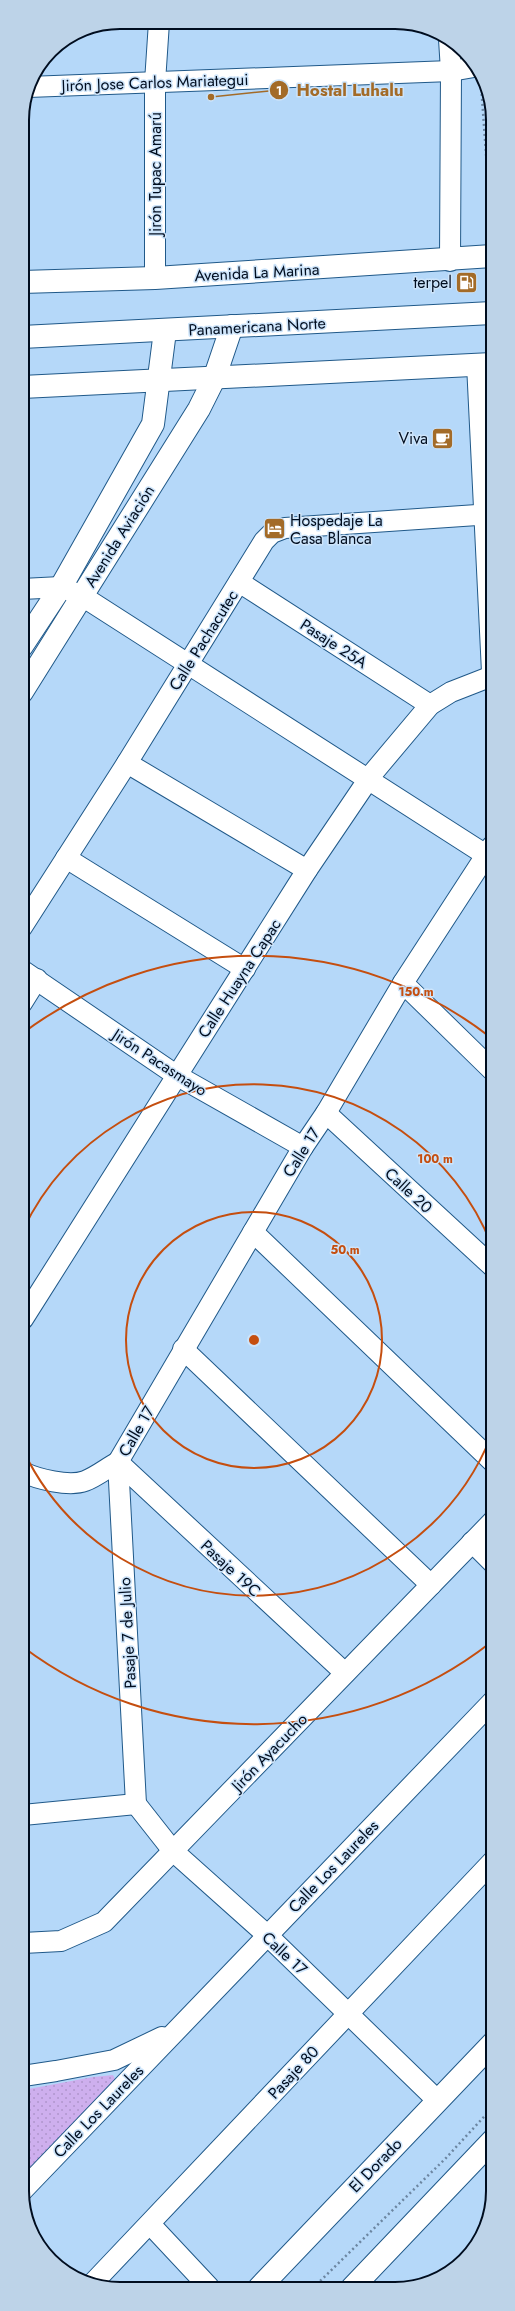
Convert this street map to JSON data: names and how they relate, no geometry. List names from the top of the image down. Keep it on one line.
{"streets":{"main road":["Avenida La Marina","Panamericana Norte","Avenida Aviación","El Dorado"],"street":["Jirón Jose Carlos Mariategui","Jirón Tupac Amarú","Calle Pachacutec","Pasaje 25A","Calle Huayna Capac","Jirón Pacasmayo","Calle 17","Calle 20","Pasaje 19C","Pasaje 7 de Julio","Jirón Ayacucho","Calle Los Laureles","Pasaje 80"]},"crossings":[["Jirón Jose Carlos Mariategui","Jirón Tupac Amarú"],["Jirón Tupac Amarú","Avenida La Marina"],["Panamericana Norte","Avenida Aviación"],["Calle Pachacutec","Pasaje 25A"],["Pasaje 25A","Calle Huayna Capac"],["Calle Huayna Capac","Jirón Pacasmayo"],["Jirón Pacasmayo","Calle 17"],["Calle 17","Calle 20"],["Calle 17","Pasaje 19C"],["Calle 17","Pasaje 7 de Julio"],["Calle 17","Jirón Ayacucho"],["Calle 17","Calle Los Laureles"],["Calle 17","Pasaje 80"],["Calle 17","El Dorado"],["Pasaje 19C","Pasaje 7 de Julio"],["Pasaje 19C","Jirón Ayacucho"]],"places":{"other":["Hostal Luhalu"],"fuel station":["terpel"],"cafe":["Viva"],"hotel":["Hospedaje La Casa Blanca"]},"rings":["150 m","100 m","50 m"]}
